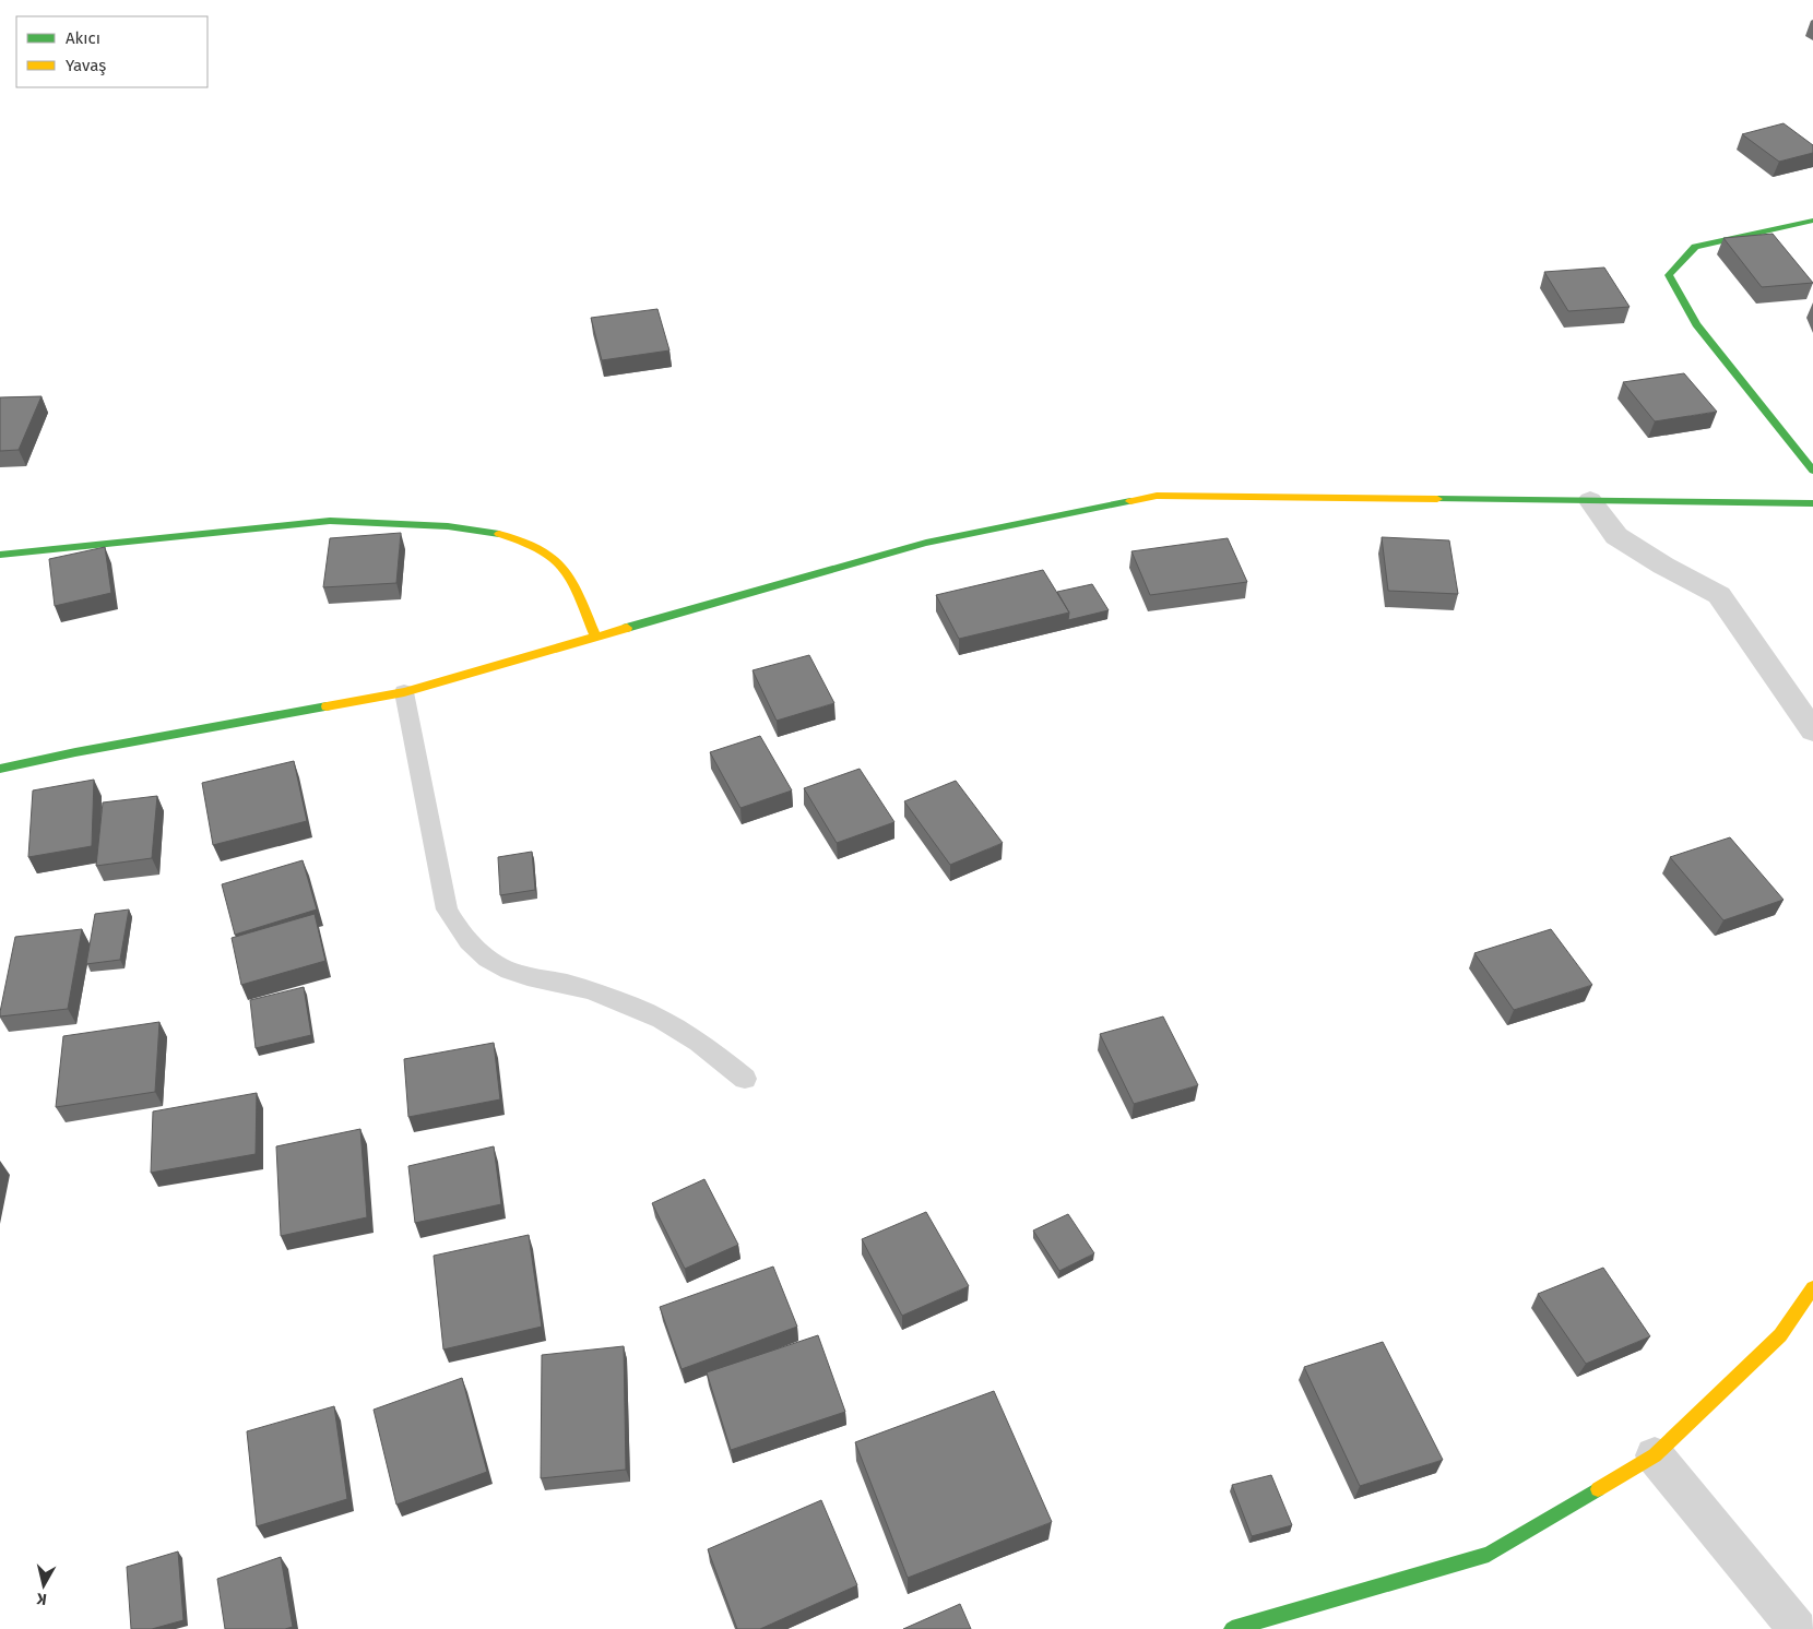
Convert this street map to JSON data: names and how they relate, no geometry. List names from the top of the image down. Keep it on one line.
{"legend":["Akıcı","Yavaş"],"north":"bottom"}
